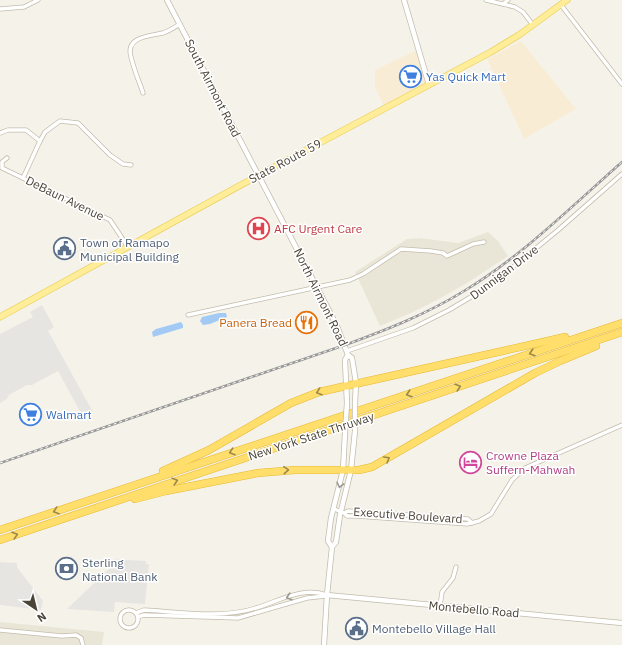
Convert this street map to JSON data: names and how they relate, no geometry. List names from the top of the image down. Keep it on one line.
{"streets":{"highway":["New York State Thruway"],"main road":["State Route 59"],"street":["South Airmont Road","DeBaun Avenue","Dunnigan Drive","North Airmont Road","Executive Boulevard","Montebello Road"]},"crossings":[["South Airmont Road","State Route 59"],["South Airmont Road","North Airmont Road"],["State Route 59","DeBaun Avenue"],["State Route 59","North Airmont Road"],["Dunnigan Drive","North Airmont Road"],["North Airmont Road","Executive Boulevard"],["North Airmont Road","Montebello Road"]],"places":{"supermarket":["Yas Quick Mart","Walmart"],"hospital":["AFC Urgent Care"],"public building":["Town of Ramapo Municipal Building","Montebello Village Hall"],"restaurant":["Panera Bread"],"hotel":["Crowne Plaza Suffern-Mahwah"],"bank":["Sterling National Bank"]},"north":"bottom right"}
